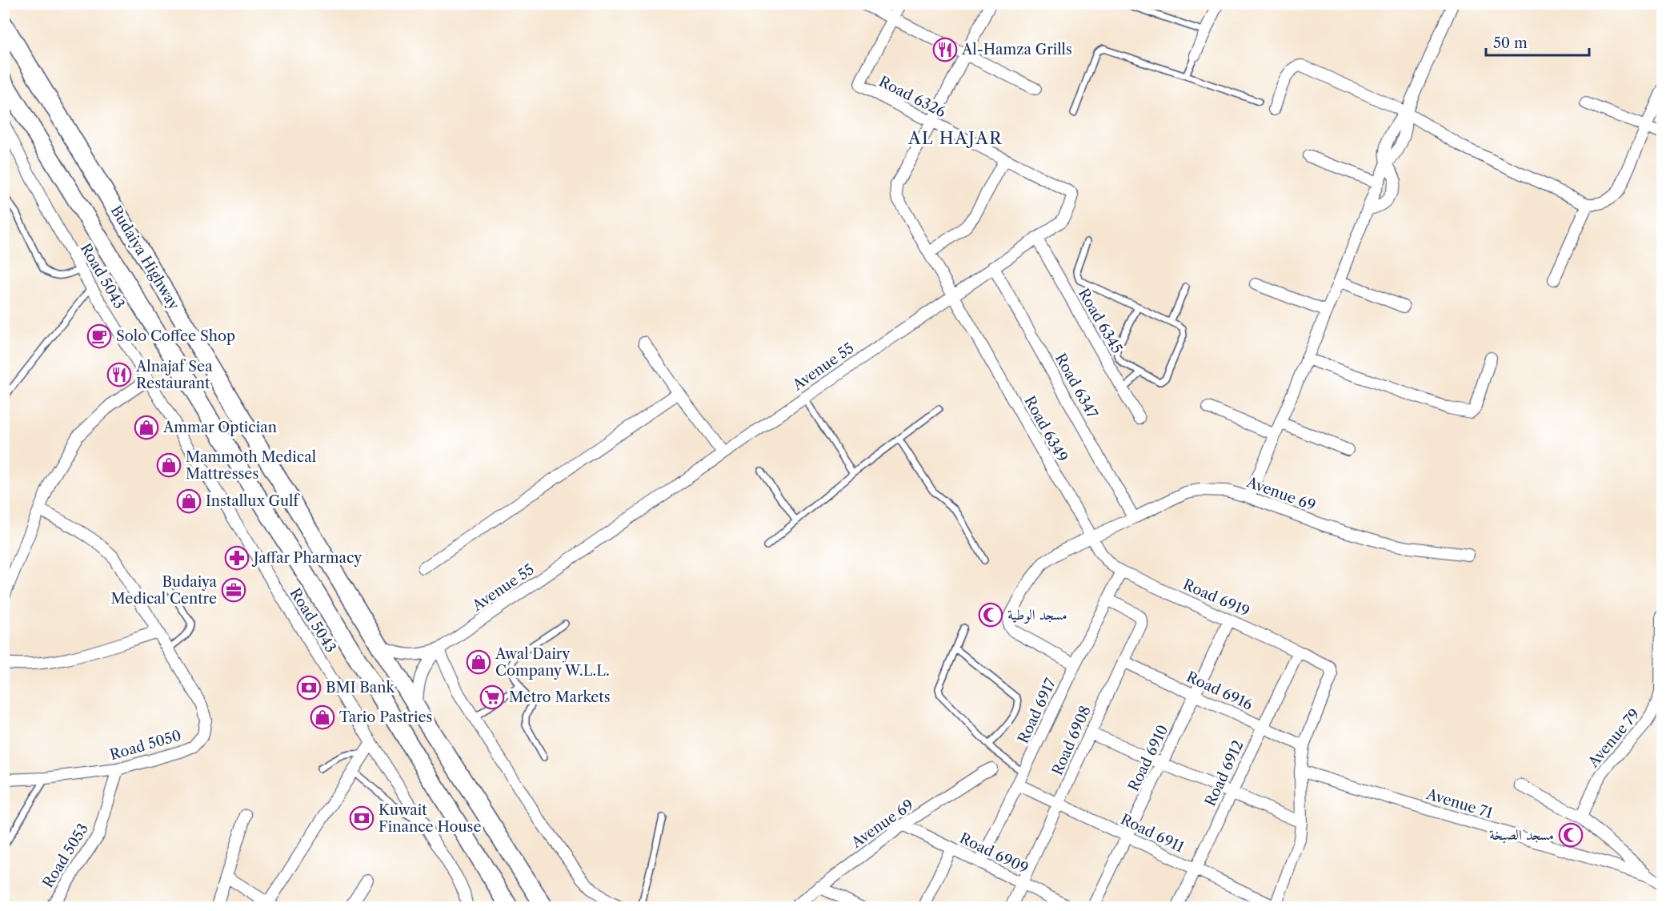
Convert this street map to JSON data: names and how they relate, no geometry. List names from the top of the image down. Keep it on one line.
{"streets":{"main road":["Budaiya Highway"],"street":["Road 6326","Road 5043","Road 6345","Avenue 55","Road 6347","Road 6349","Avenue 69","Road 6919","Road 6916","Road 6917","Avenue 79","Road 6908","Road 5050","Road 6910","Road 6912","Avenue 71","Road 6911","Road 6909","Road 5053"]},"crossings":[["Road 6326","Road 6345"],["Road 6326","Avenue 55"],["Budaiya Highway","Avenue 55"],["Road 6345","Avenue 55"],["Avenue 55","Road 6347"],["Avenue 55","Road 6349"],["Road 6347","Avenue 69"],["Road 6349","Avenue 69"],["Road 6349","Road 6919"],["Road 6349","Road 6917"],["Avenue 69","Road 6917"],["Avenue 69","Road 6909"],["Road 6919","Road 6917"],["Road 6919","Road 6910"],["Road 6919","Road 6912"],["Road 6916","Road 6908"],["Road 6916","Road 6910"],["Road 6916","Road 6912"],["Road 6917","Road 6908"],["Road 6917","Road 6911"],["Road 6917","Road 6909"],["Road 6908","Road 6911"],["Road 6908","Road 6909"],["Road 5050","Road 5053"],["Road 6910","Road 6911"],["Road 6912","Road 6911"]],"districts":["AL HAJAR"],"places":{"restaurant":["Al-Hamza Grills","Alnajaf Sea Restaurant"],"cafe":["Solo Coffee Shop"],"shop":["Ammar Optician","Mammoth Medical Mattresses","Installux Gulf","Awal Dairy Company W.L.L.","Tario Pastries"],"pharmacy":["Jaffar Pharmacy"],"office":["Budaiya Medical Centre"],"mosque":["مسجد الوطية","مسجد الصبخة"],"bank":["BMI Bank","Kuwait Finance House"],"supermarket":["Metro Markets"]},"scale_bar":"50 m"}
